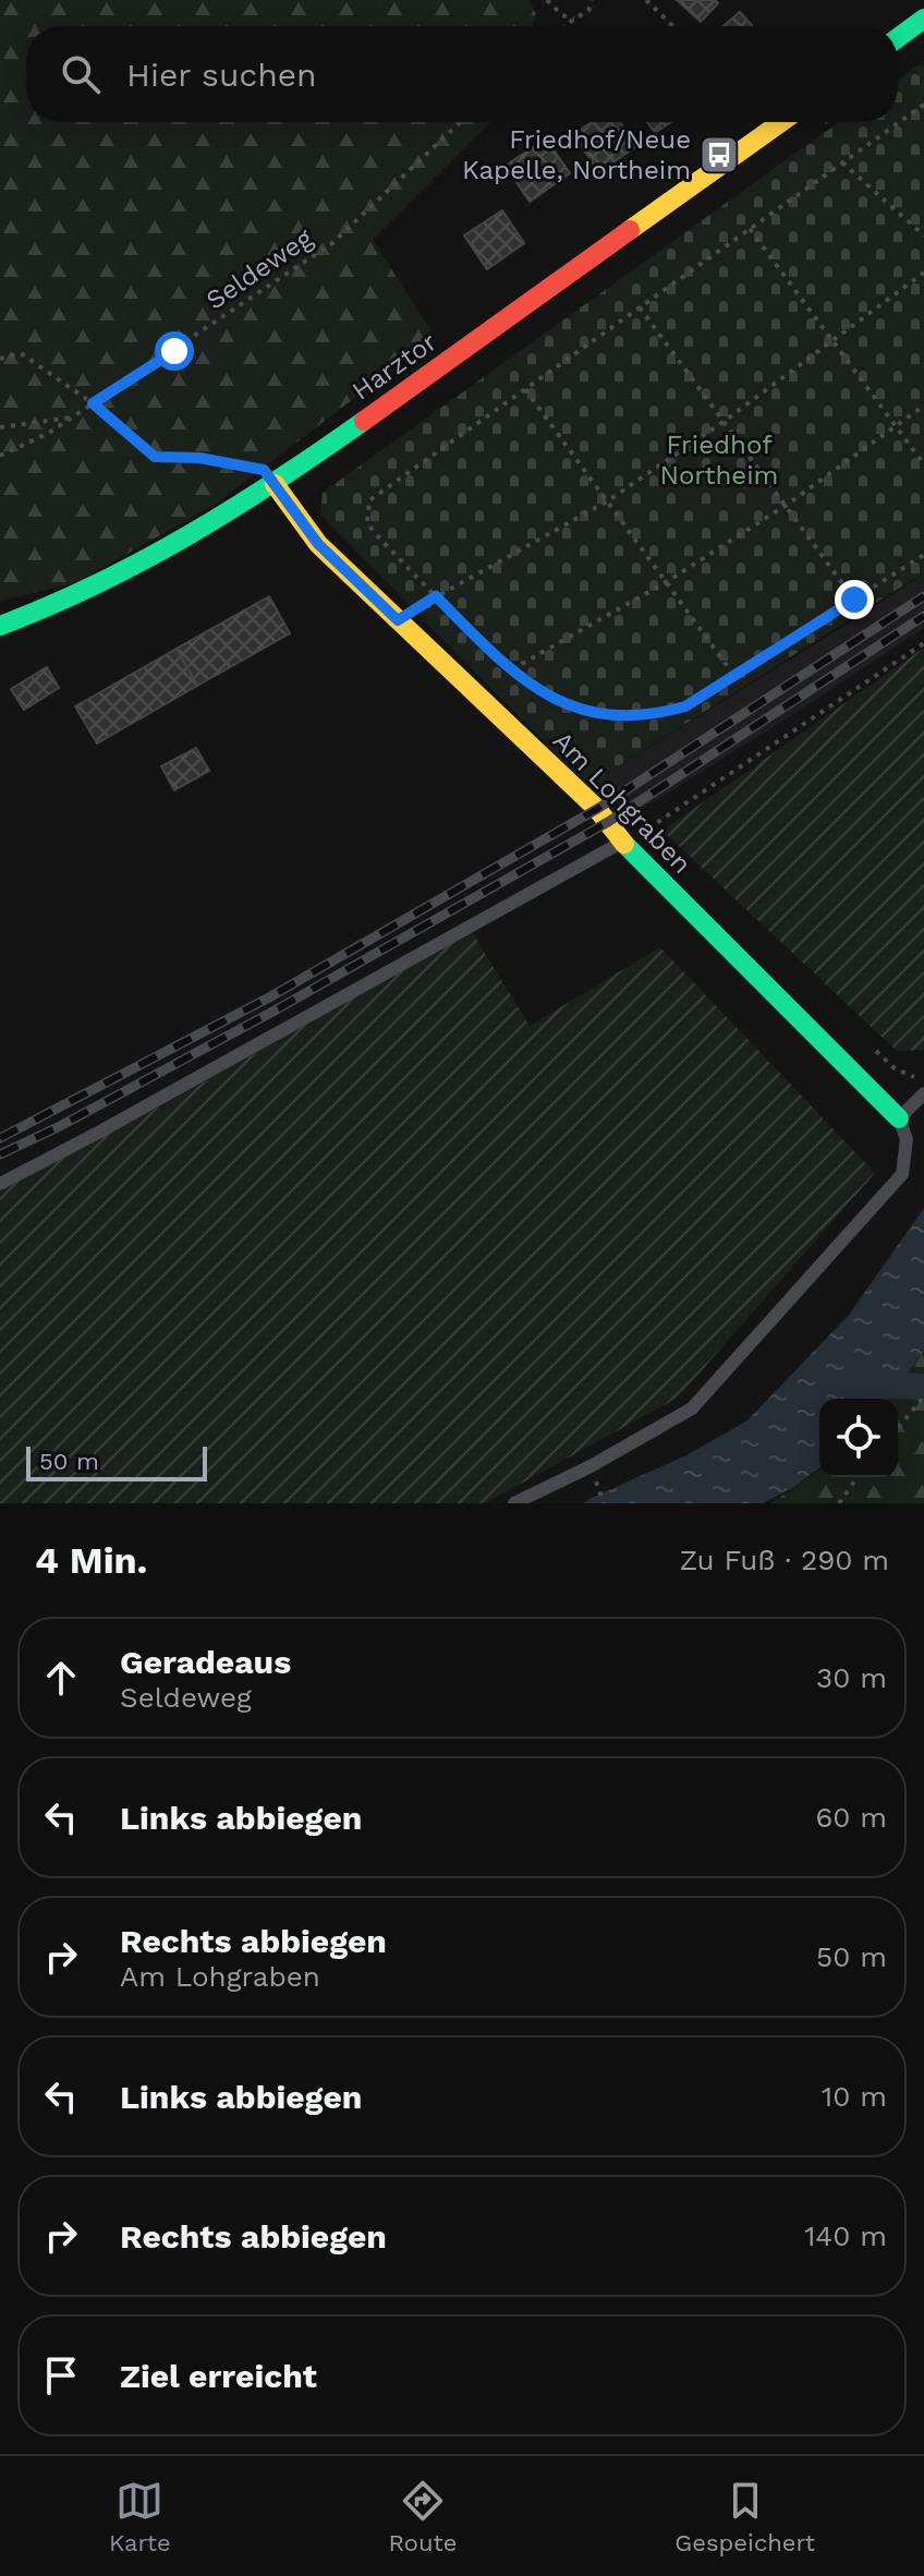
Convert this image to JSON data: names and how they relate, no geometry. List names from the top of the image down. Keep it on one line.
{"streets":{"main road":["Harztor","Am Lohgraben"],"path":["Seldeweg"]},"crossings":[["Harztor","Am Lohgraben"]],"parks":["Friedhof Northeim"],"places":{"bus stop":["Friedhof/Neue Kapelle, Northeim"]},"scale_bar":"50 m","page":{"search":"Hier suchen","scale":"50 m","heading":["4 Min.","Zu Fuß · 290 m"],"list":[["Geradeaus","Seldeweg","30 m"],["Links abbiegen","60 m"],["Rechts abbiegen","Am Lohgraben","50 m"],["Links abbiegen","10 m"],["Rechts abbiegen","140 m"],"Ziel erreicht"],"nav":["Karte","Route","Gespeichert"]}}
